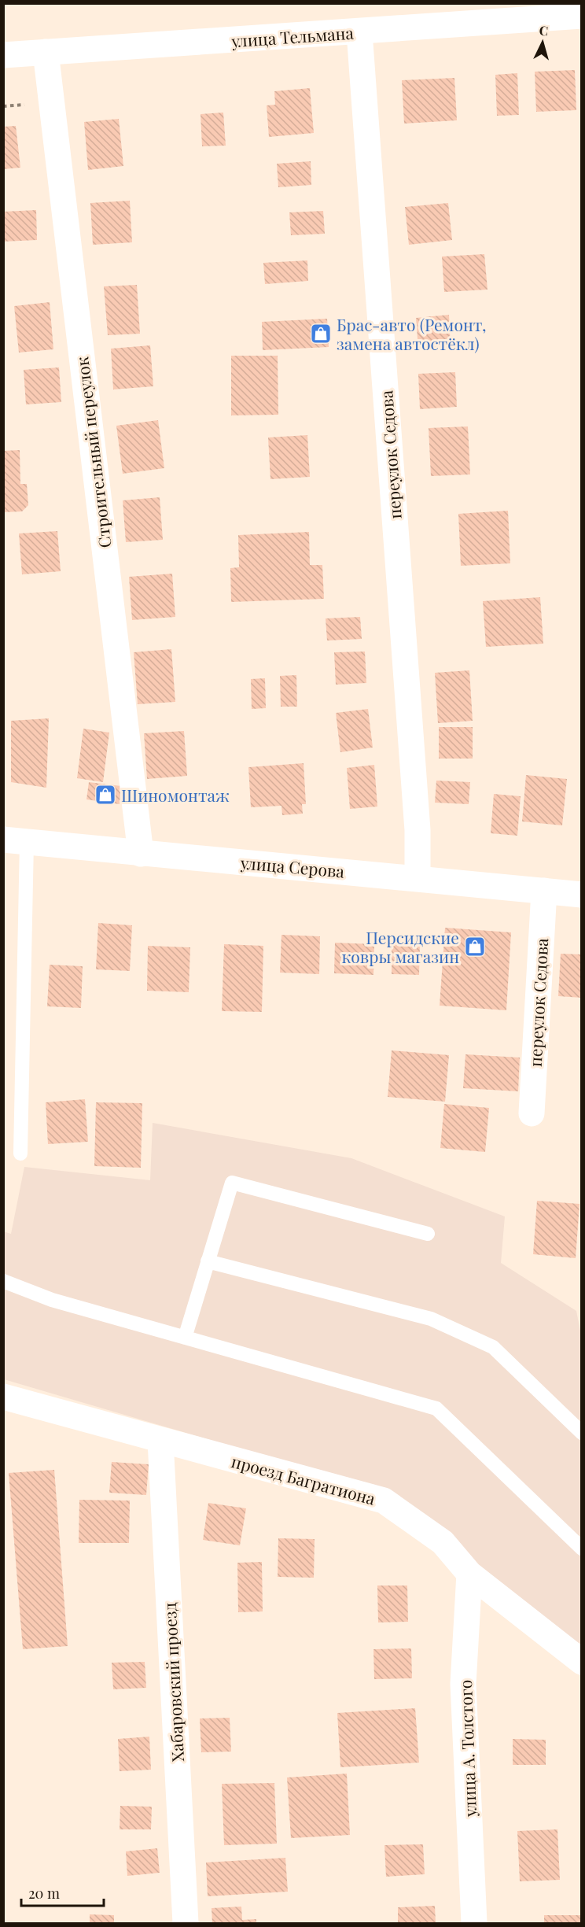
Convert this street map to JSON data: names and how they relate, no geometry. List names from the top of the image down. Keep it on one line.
{"streets":{"street":["улица Тельмана","Строительный переулок","переулок Седова","улица Серова","проезд Багратиона","Хабаровский проезд","улица А. Толстого"]},"crossings":[["улица Тельмана","Строительный переулок"],["улица Тельмана","переулок Седова"],["Строительный переулок","улица Серова"],["переулок Седова","улица Серова"],["проезд Багратиона","Хабаровский проезд"],["проезд Багратиона","улица А. Толстого"]],"places":{"shop":["Брас-авто (Ремонт, замена автостёкл)","Шиномонтаж","Персидские ковры магазин"]},"scale_bar":"20 m","north":"top"}
